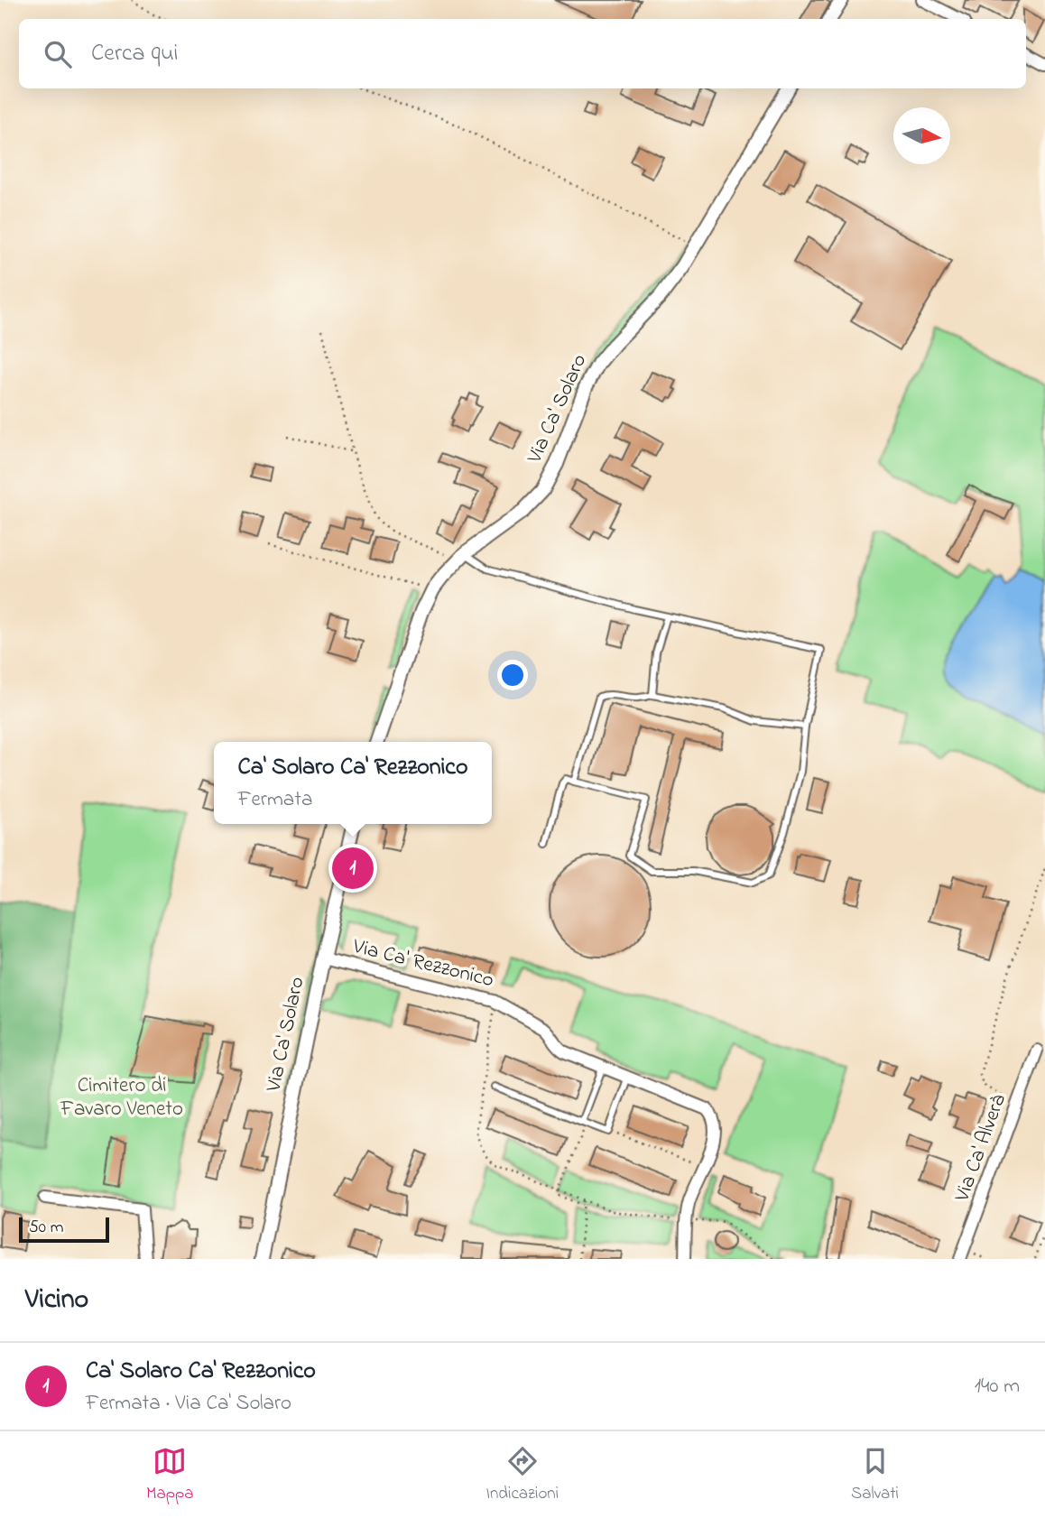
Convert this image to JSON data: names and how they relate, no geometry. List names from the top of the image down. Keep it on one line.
{"streets":{"street":["Via Ca' Solaro","Via Ca' Rezzonico","Via Ca' Alverà"]},"crossings":[["Via Ca' Solaro","Via Ca' Rezzonico"]],"parks":["Cimitero di Favaro Veneto"],"scale_bar":"50 m","north":"right","page":{"search":"Cerca qui","popup":["Ca' Solaro Ca' Rezzonico","Fermata"],"pins":"1","scale":"50 m","heading":"Vicino","list":[{"mark":"1","name":"Ca' Solaro Ca' Rezzonico","note":"Fermata · Via Ca' Solaro","value":"140 m"}],"nav":["Mappa","Indicazioni","Salvati"]}}
